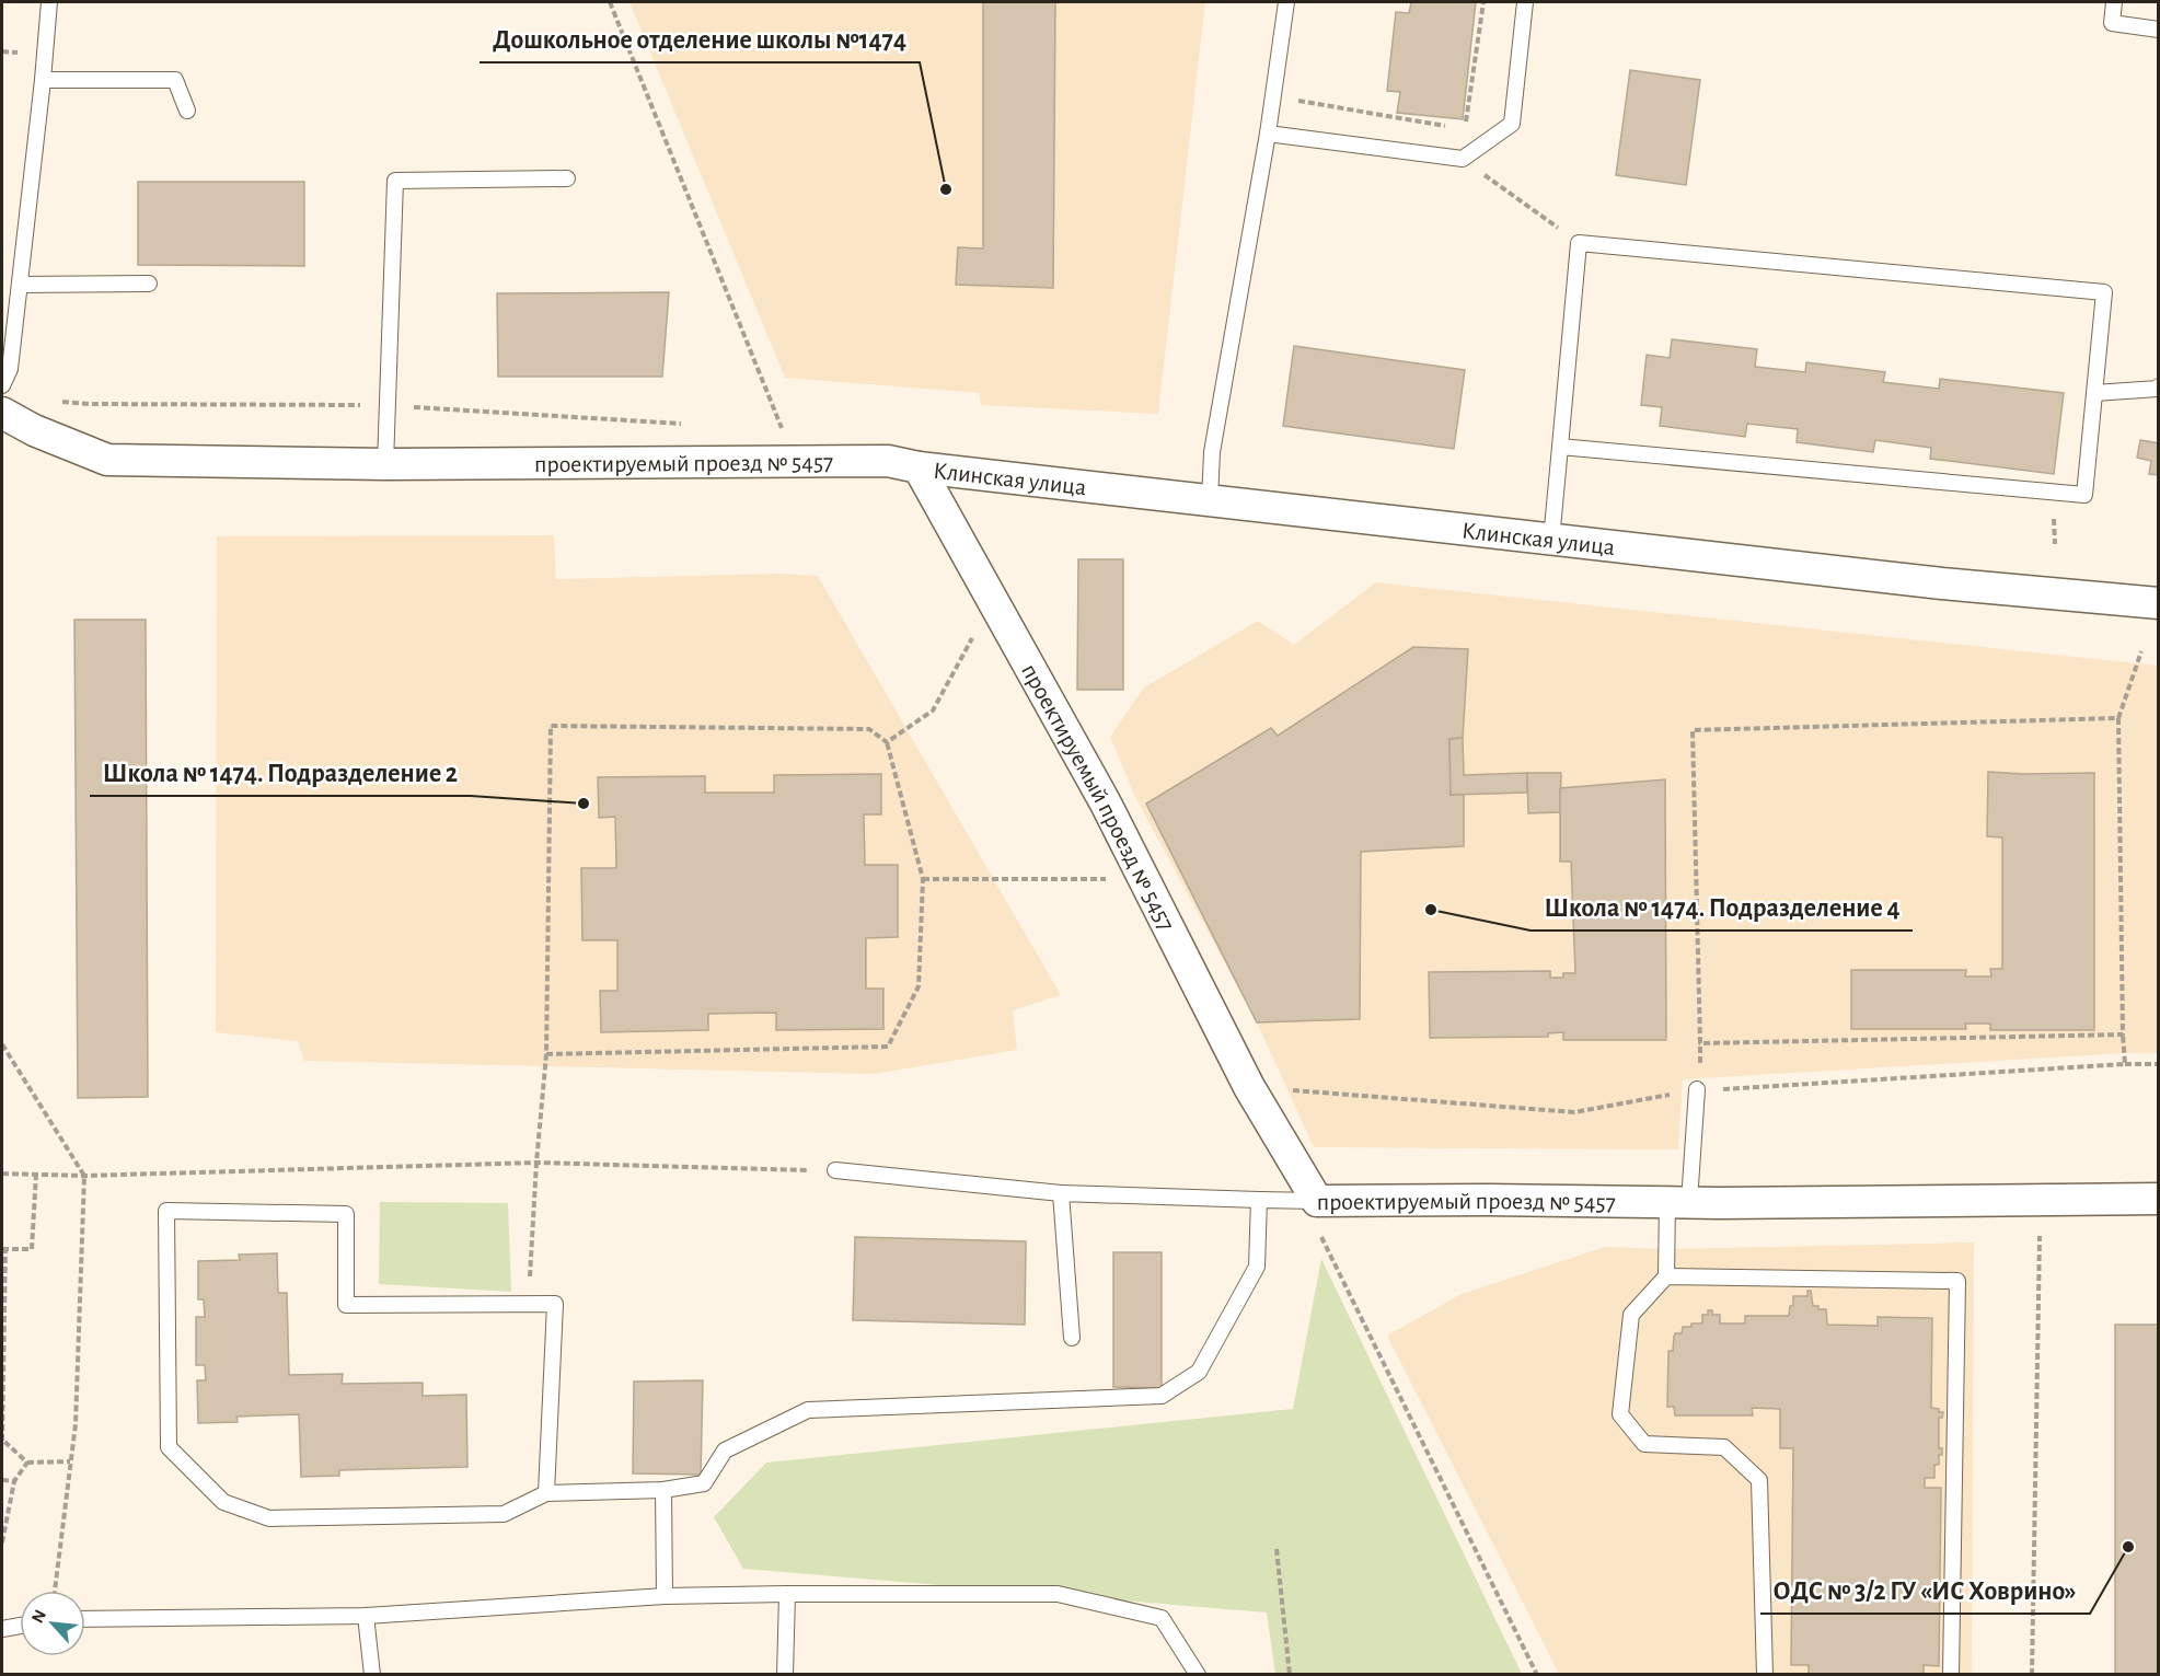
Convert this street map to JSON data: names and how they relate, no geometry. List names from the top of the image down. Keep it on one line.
{"streets":{"street":["проектируемый проезд № 5457","Клинская улица"]},"crossings":[["проектируемый проезд № 5457","Клинская улица"]],"places":["Дошкольное отделение школы №1474","Школа № 1474. Подразделение 2","Школа № 1474. Подразделение 4","ОДС № 3/2 ГУ «ИС Ховрино»"],"north":"top left"}
